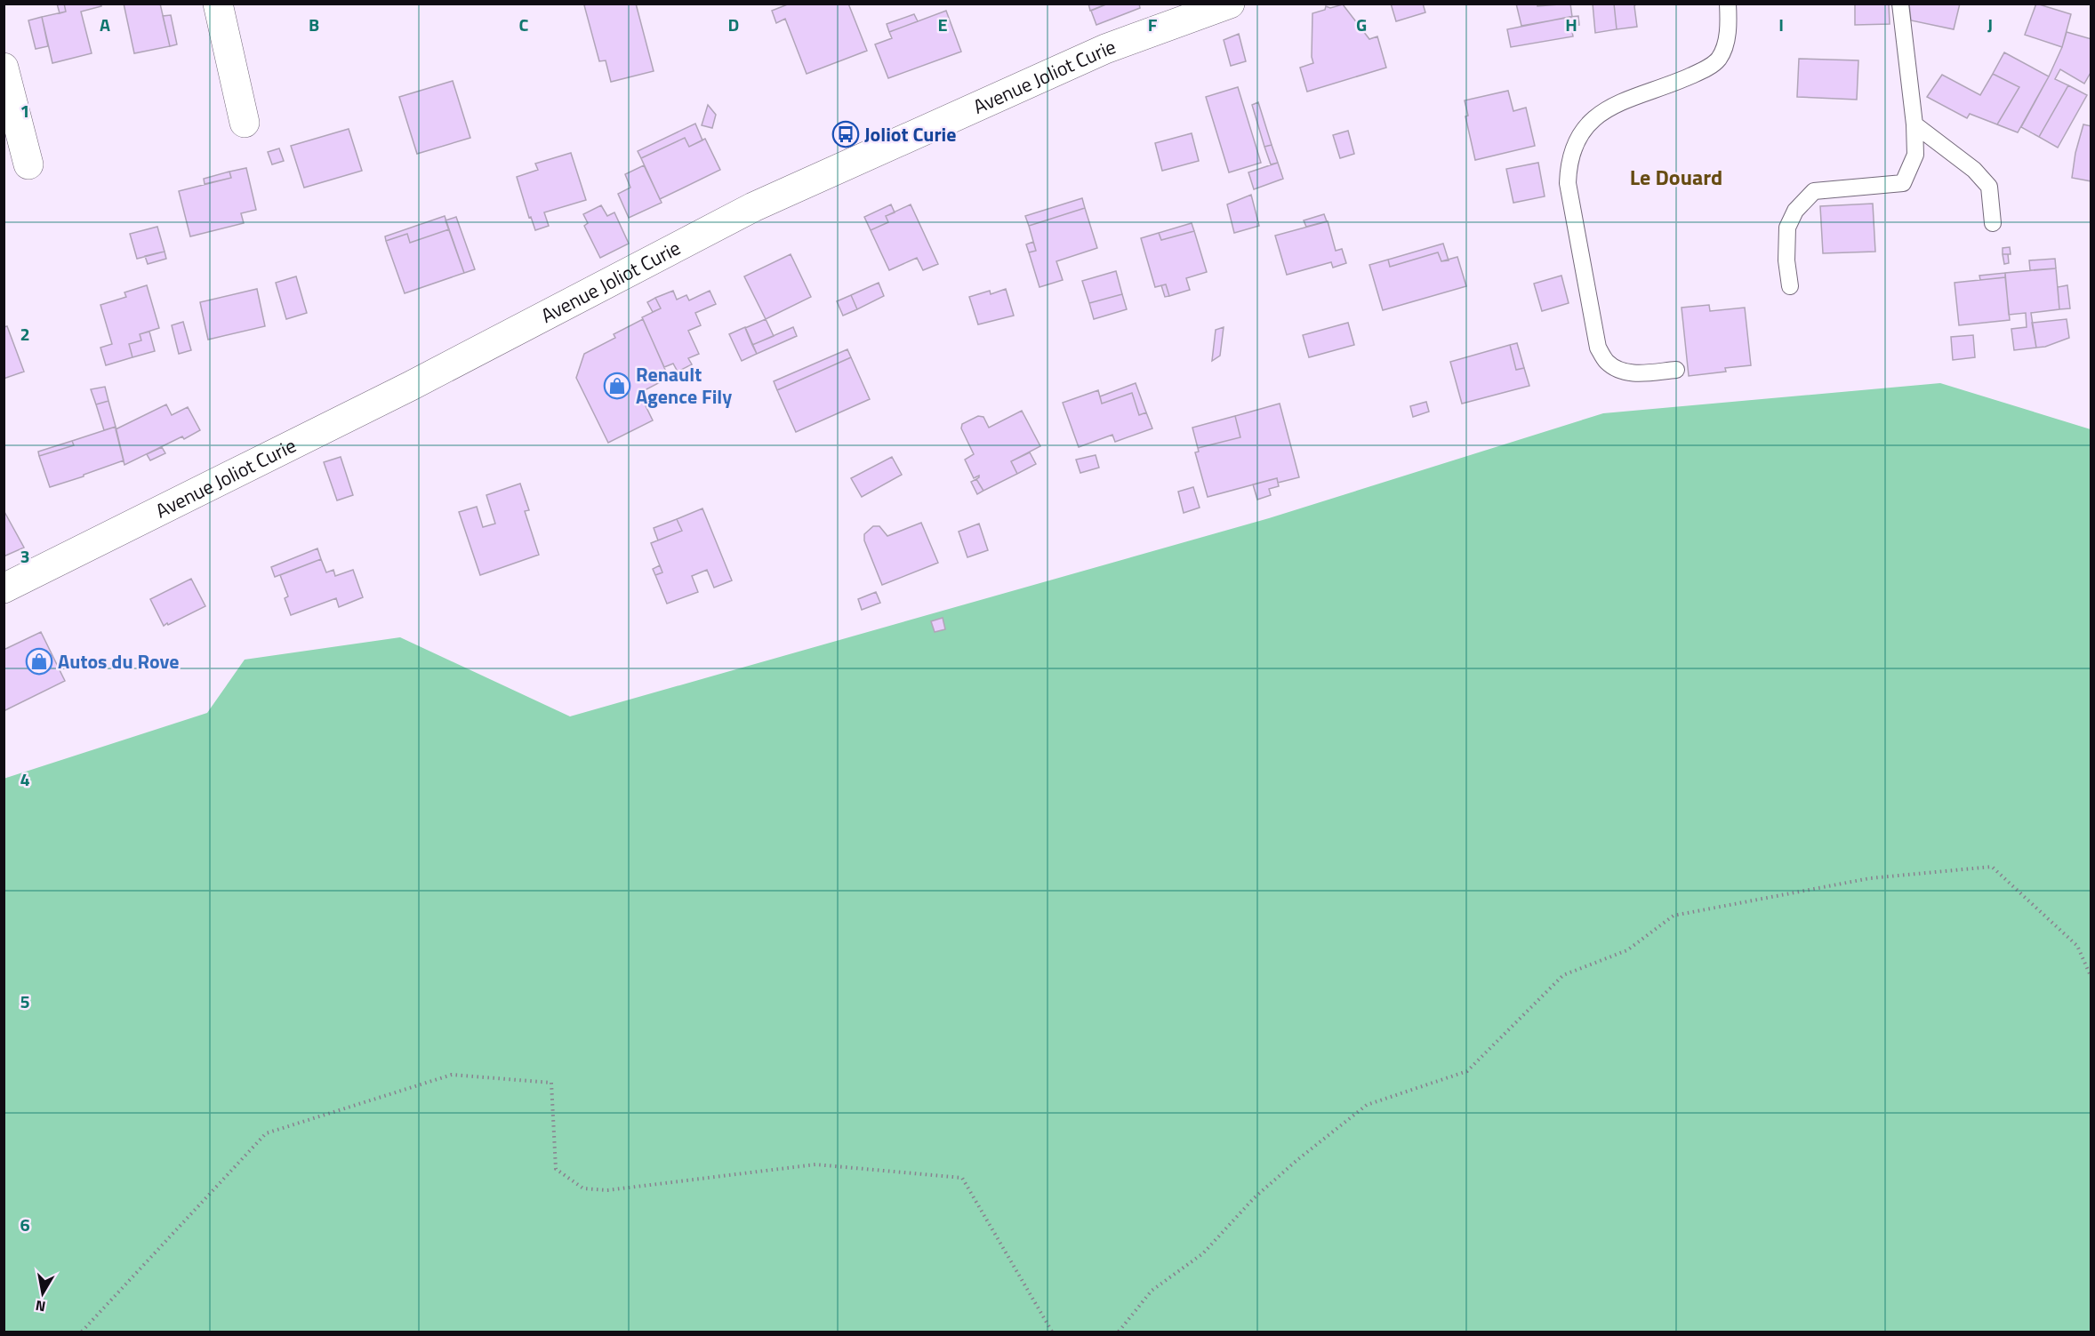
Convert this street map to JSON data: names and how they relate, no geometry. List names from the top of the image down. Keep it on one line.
{"streets":{"street":["Avenue Joliot Curie"]},"districts":["Le Douard"],"places":{"bus stop":["Joliot Curie"],"shop":["Renault Agence Fily","Autos du Rove"]},"north":"bottom","grid":{"columns":["A","B","C","D","E","F","G","H","I","J"],"rows":["1","2","3","4","5","6"]}}
